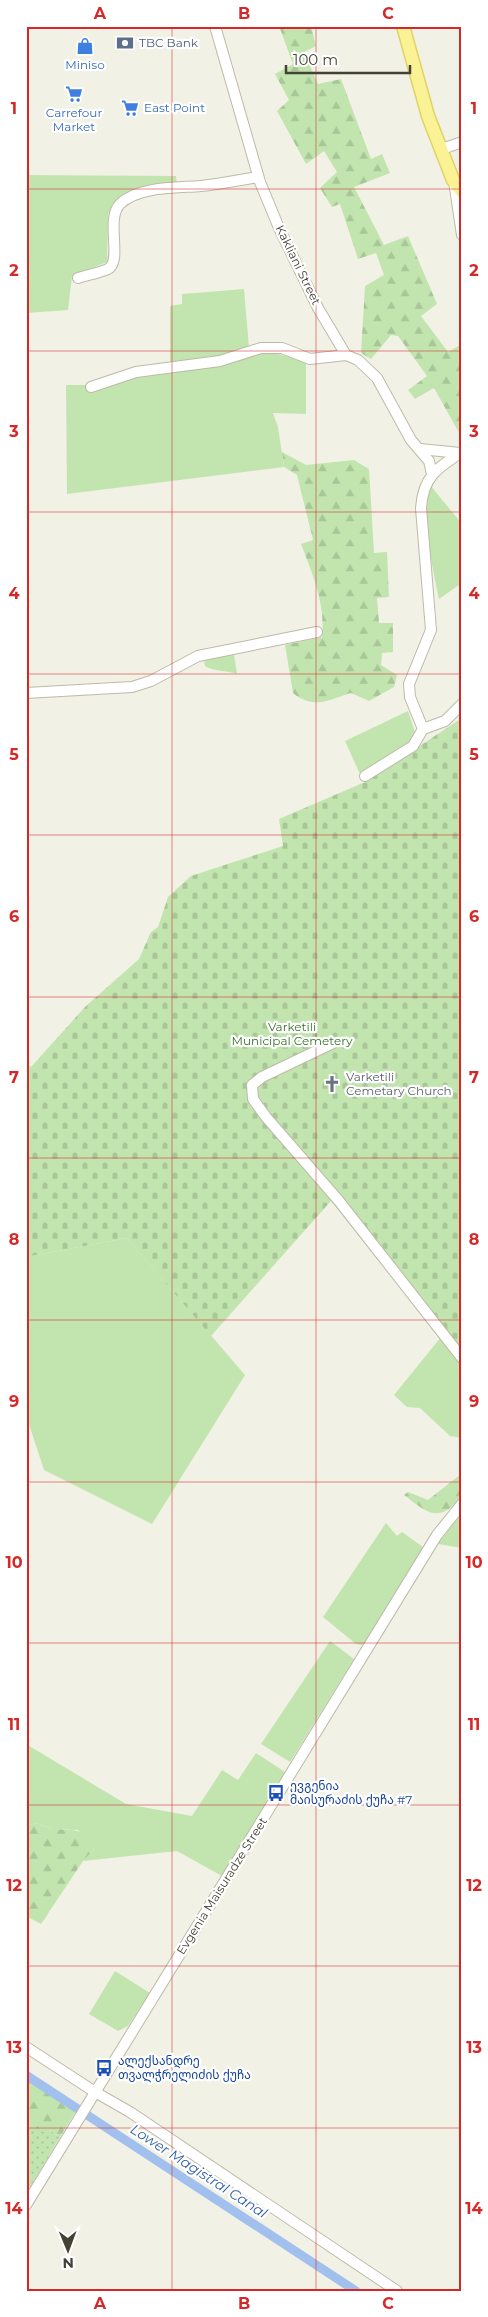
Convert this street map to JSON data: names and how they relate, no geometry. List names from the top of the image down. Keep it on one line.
{"streets":{"street":["Kakliani Street","Evgenia Maisuradze Street"]},"water":["Lower Magistral Canal"],"parks":["Varketili Municipal Cemetery"],"places":{"bank":["TBC Bank"],"shop":["Miniso"],"supermarket":["Carrefour Market","East Point"],"church":["Varketili Cemetary Church"],"bus stop":["ევგენია მაისურაძის ქუჩა #7","ალექსანდრე თვალჭრელიძის ქუჩა"]},"scale_bar":"100 m","north":"bottom","grid":{"columns":["A","B","C"],"rows":["1","2","3","4","5","6","7","8","9","10","11","12","13","14"]}}
